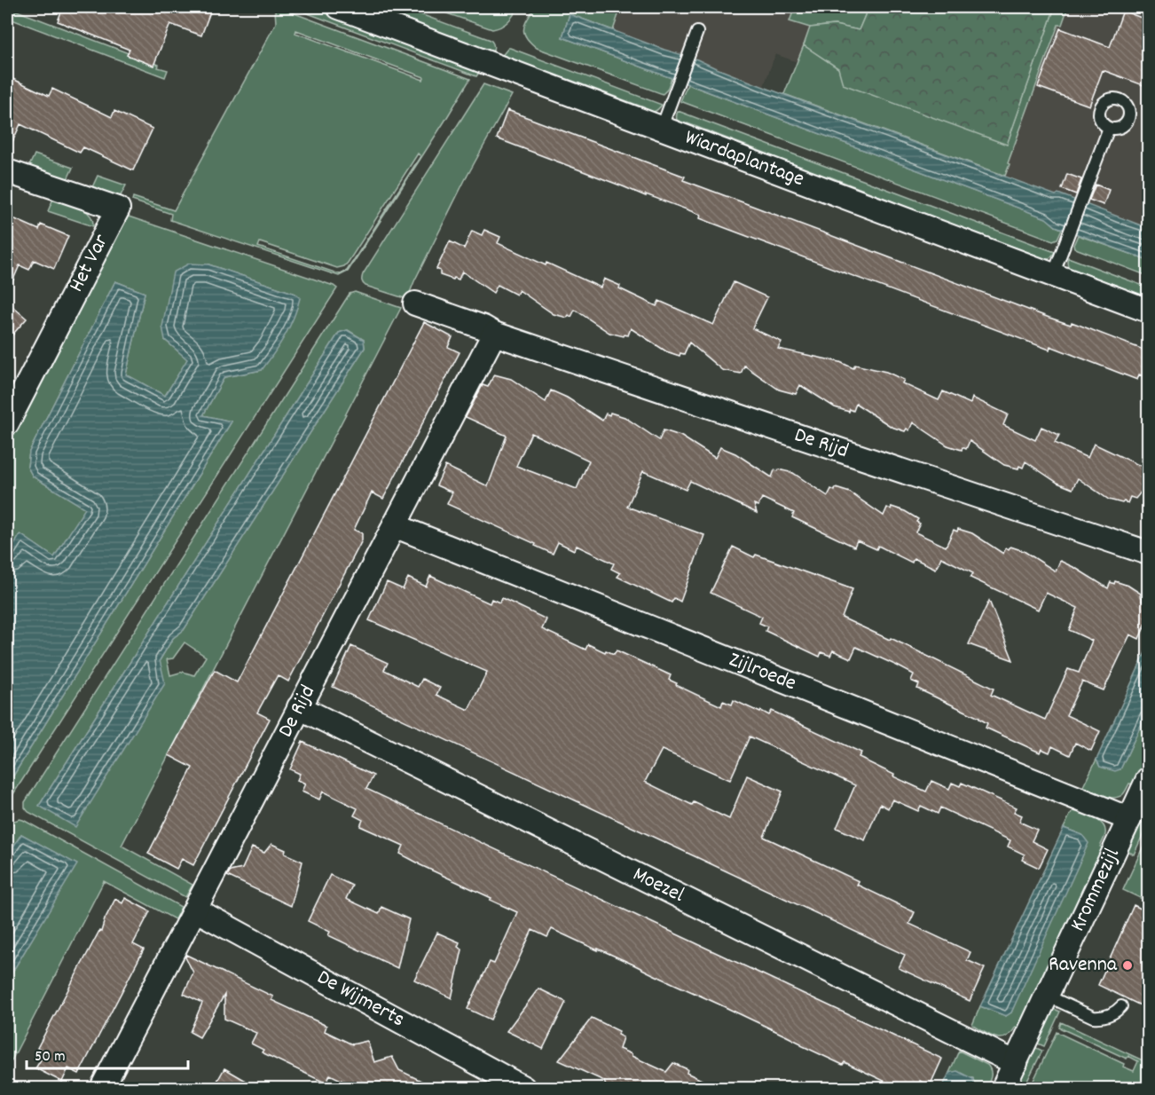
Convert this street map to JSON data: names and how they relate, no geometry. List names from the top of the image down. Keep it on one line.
{"streets":{"street":["Wiardaplantage","Het Var","De Rijd","Zijlroede","Moezel","Krommezijl","De Wijmerts"]},"crossings":[["De Rijd","Zijlroede"],["De Rijd","Moezel"],["De Rijd","De Wijmerts"],["Zijlroede","Krommezijl"],["Moezel","Krommezijl"]],"places":["Ravenna"],"scale_bar":"50 m"}
